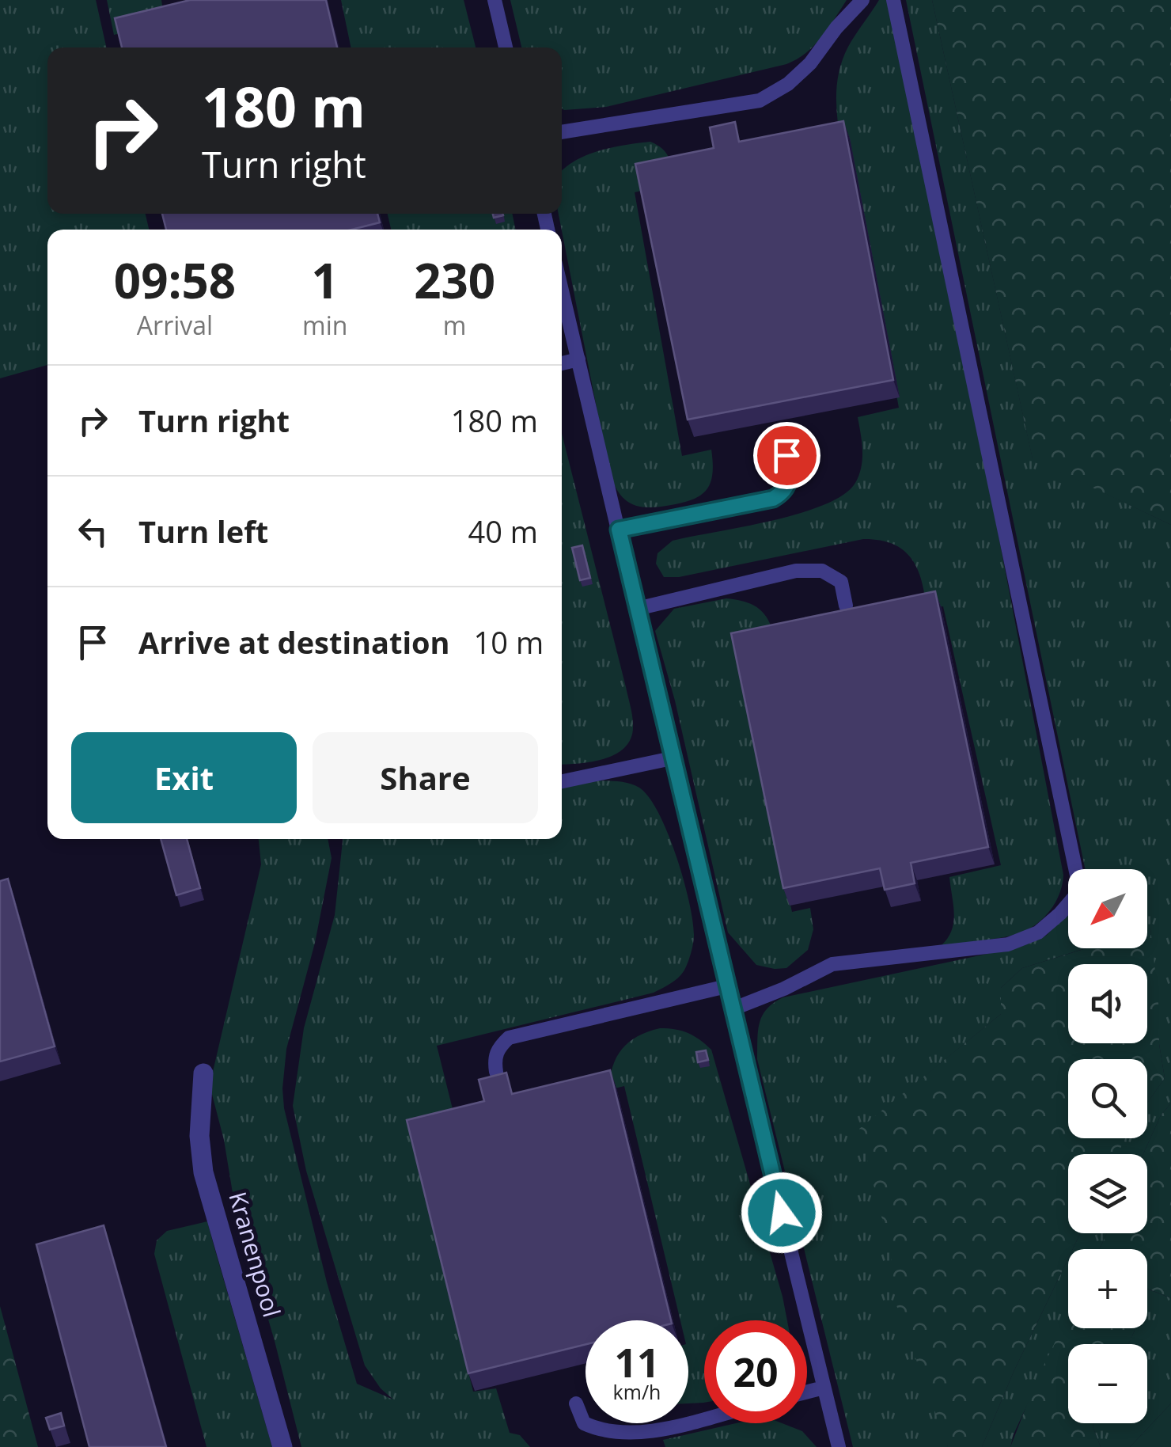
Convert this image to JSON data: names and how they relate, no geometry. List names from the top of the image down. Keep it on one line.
{"streets":{"street":["Kranenpool"]},"north":"bottom left","page":{"turn":["180 m","Turn right"],"eta":["09:58","Arrival","1","min","230","m"],"list":[{"name":"Turn right","value":"180 m"},{"name":"Turn left","value":"40 m"},{"name":"Arrive at destination","value":"10 m"}],"buttons":["Exit","Share"],"map_buttons":["+","−"],"speed":"11 km/h","limit":"20"}}
